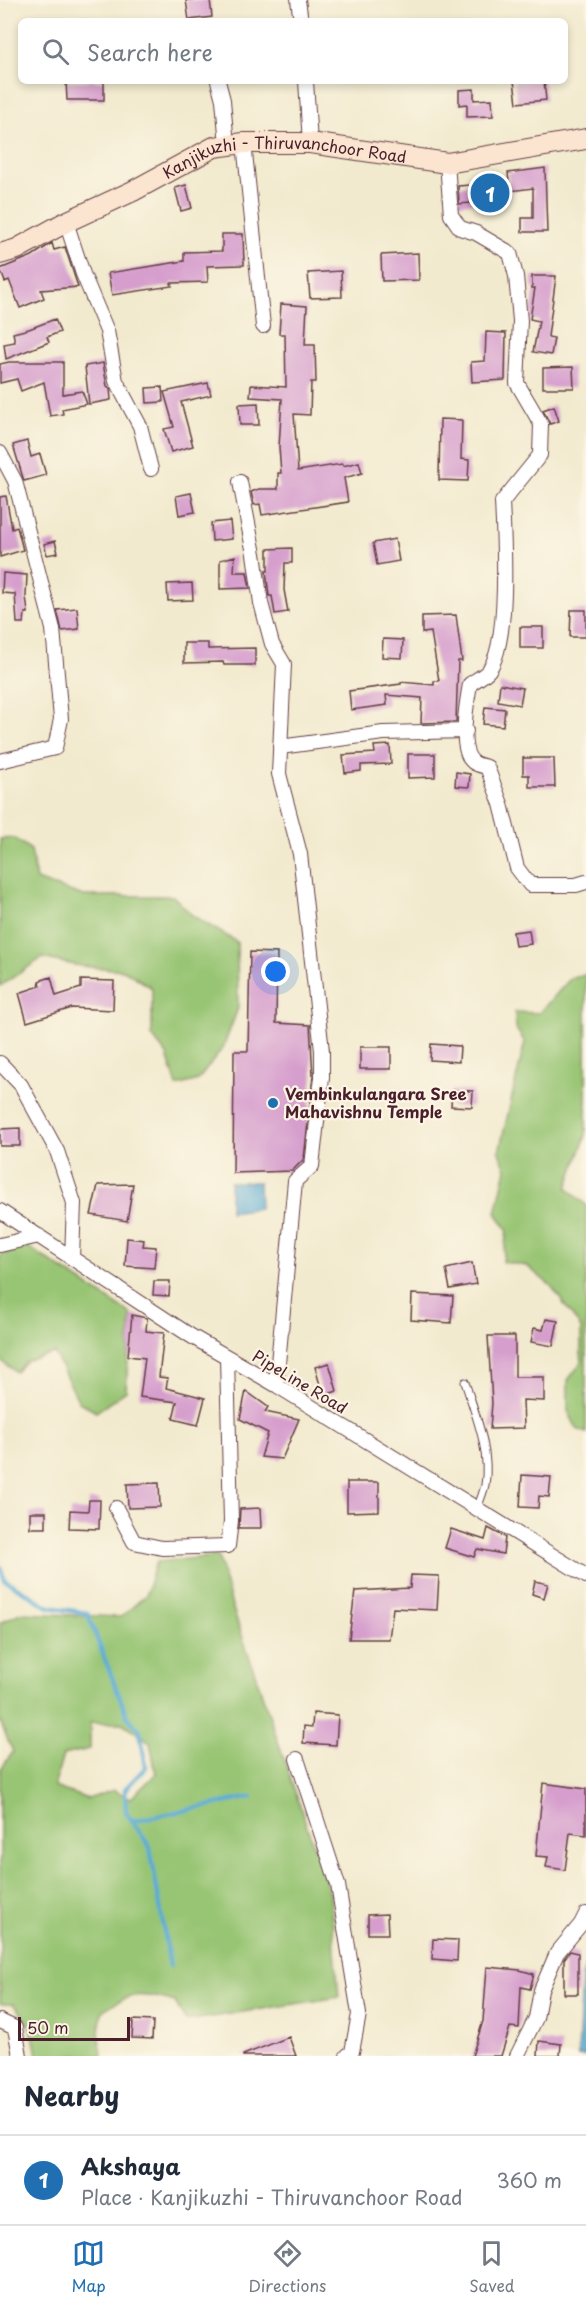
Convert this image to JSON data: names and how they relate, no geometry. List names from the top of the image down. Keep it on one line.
{"streets":{"main road":["Kanjikuzhi - Thiruvanchoor Road"],"street":["PipeLine Road"]},"places":["Vembinkulangara Sree Mahavishnu Temple"],"scale_bar":"50 m","page":{"search":"Search here","pins":"1","scale":"50 m","heading":"Nearby","list":[{"mark":"1","name":"Akshaya","note":"Place · Kanjikuzhi - Thiruvanchoor Road","value":"360 m"}],"nav":["Map","Directions","Saved"]}}
